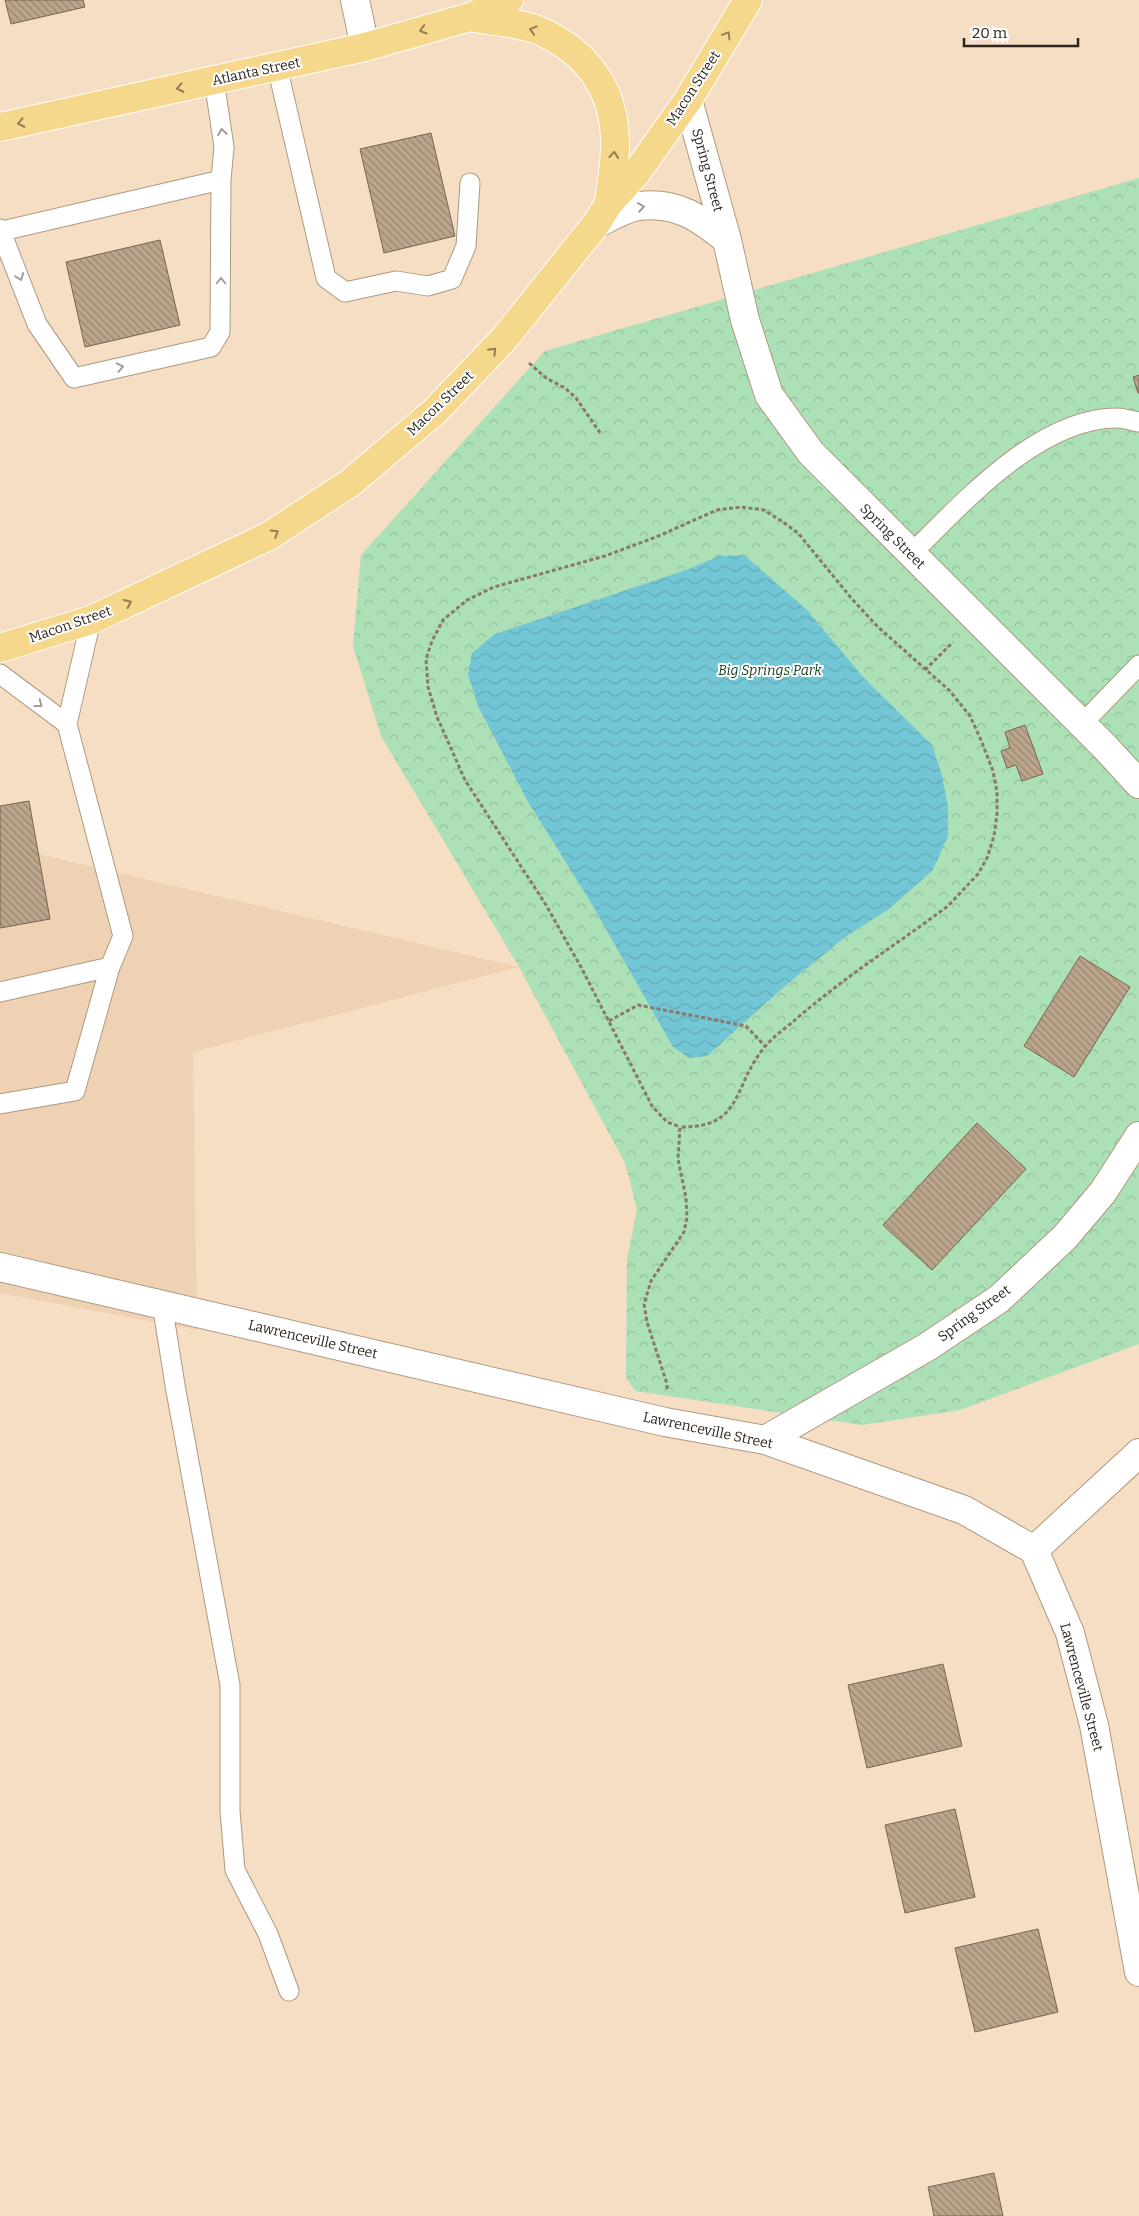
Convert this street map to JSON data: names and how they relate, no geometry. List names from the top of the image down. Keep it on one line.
{"streets":{"main road":["Atlanta Street","Macon Street"],"street":["Spring Street","Lawrenceville Street"]},"crossings":[["Macon Street","Spring Street"],["Spring Street","Lawrenceville Street"]],"one_way":["Atlanta Street","Macon Street"],"parks":["Big Springs Park"],"scale_bar":"20 m"}
